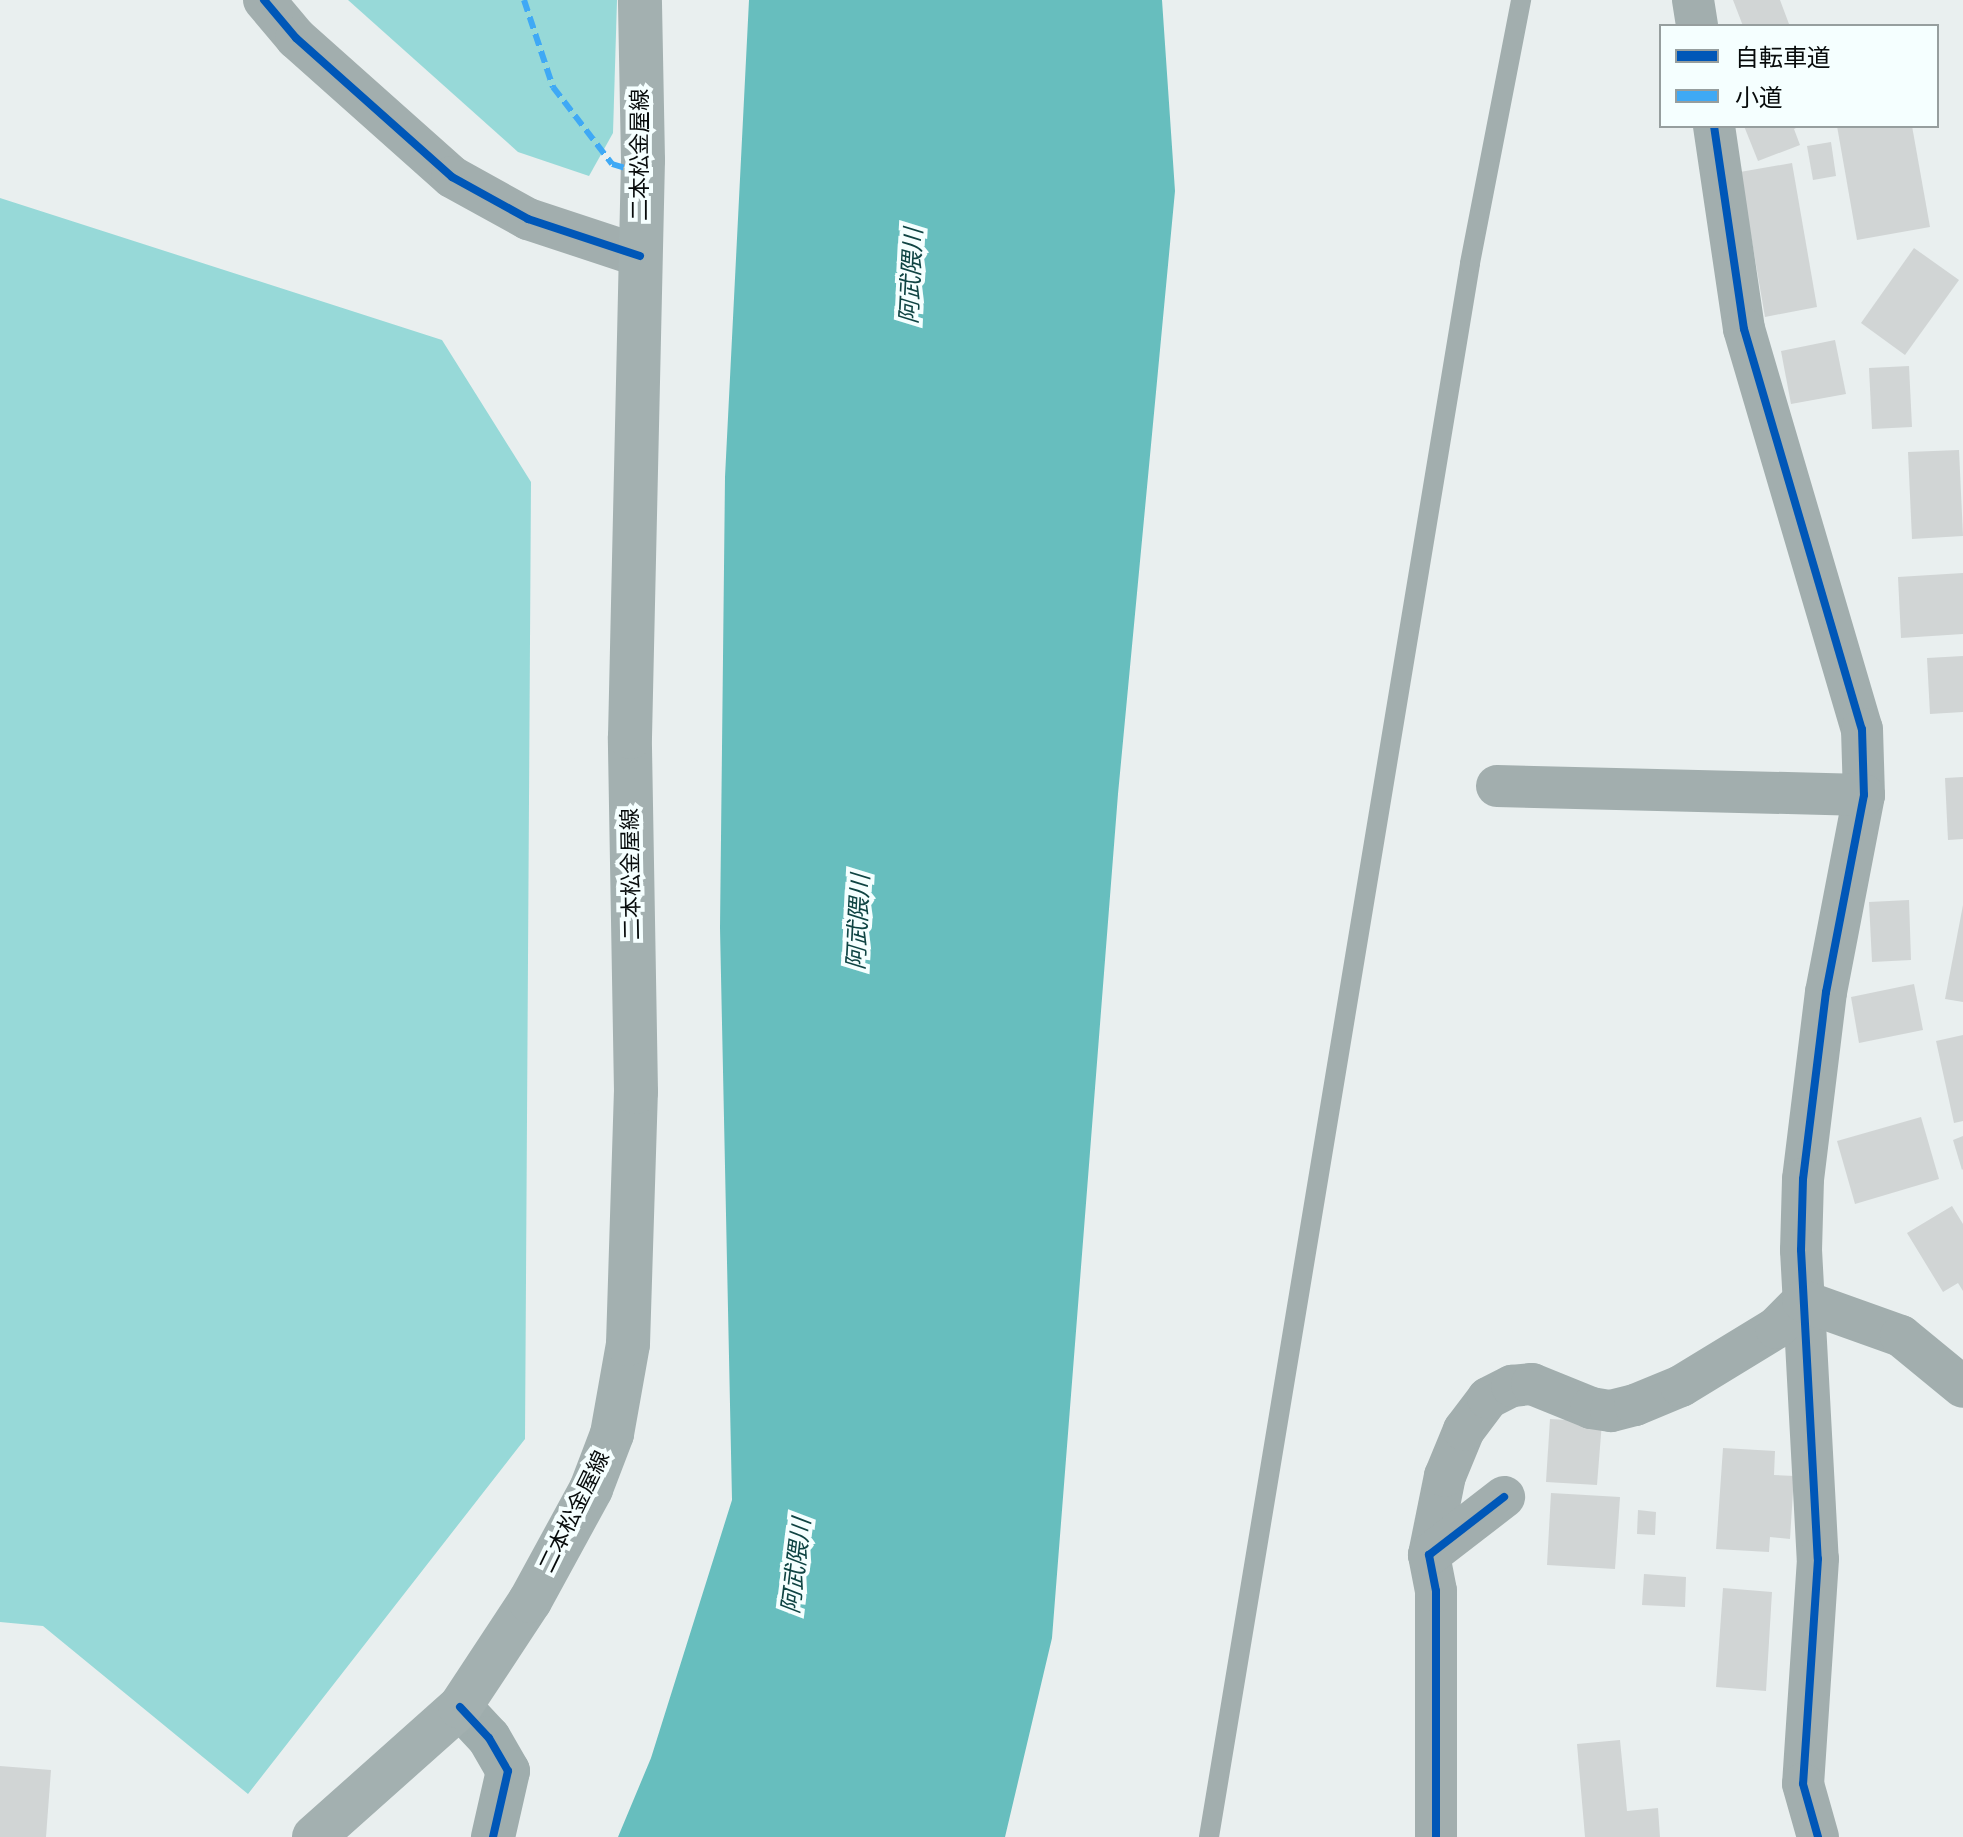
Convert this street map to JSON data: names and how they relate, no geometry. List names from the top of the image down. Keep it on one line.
{"streets":{"main road":["二本松金屋線"]},"water":["阿武隈川"],"legend":["自転車道","小道"]}
